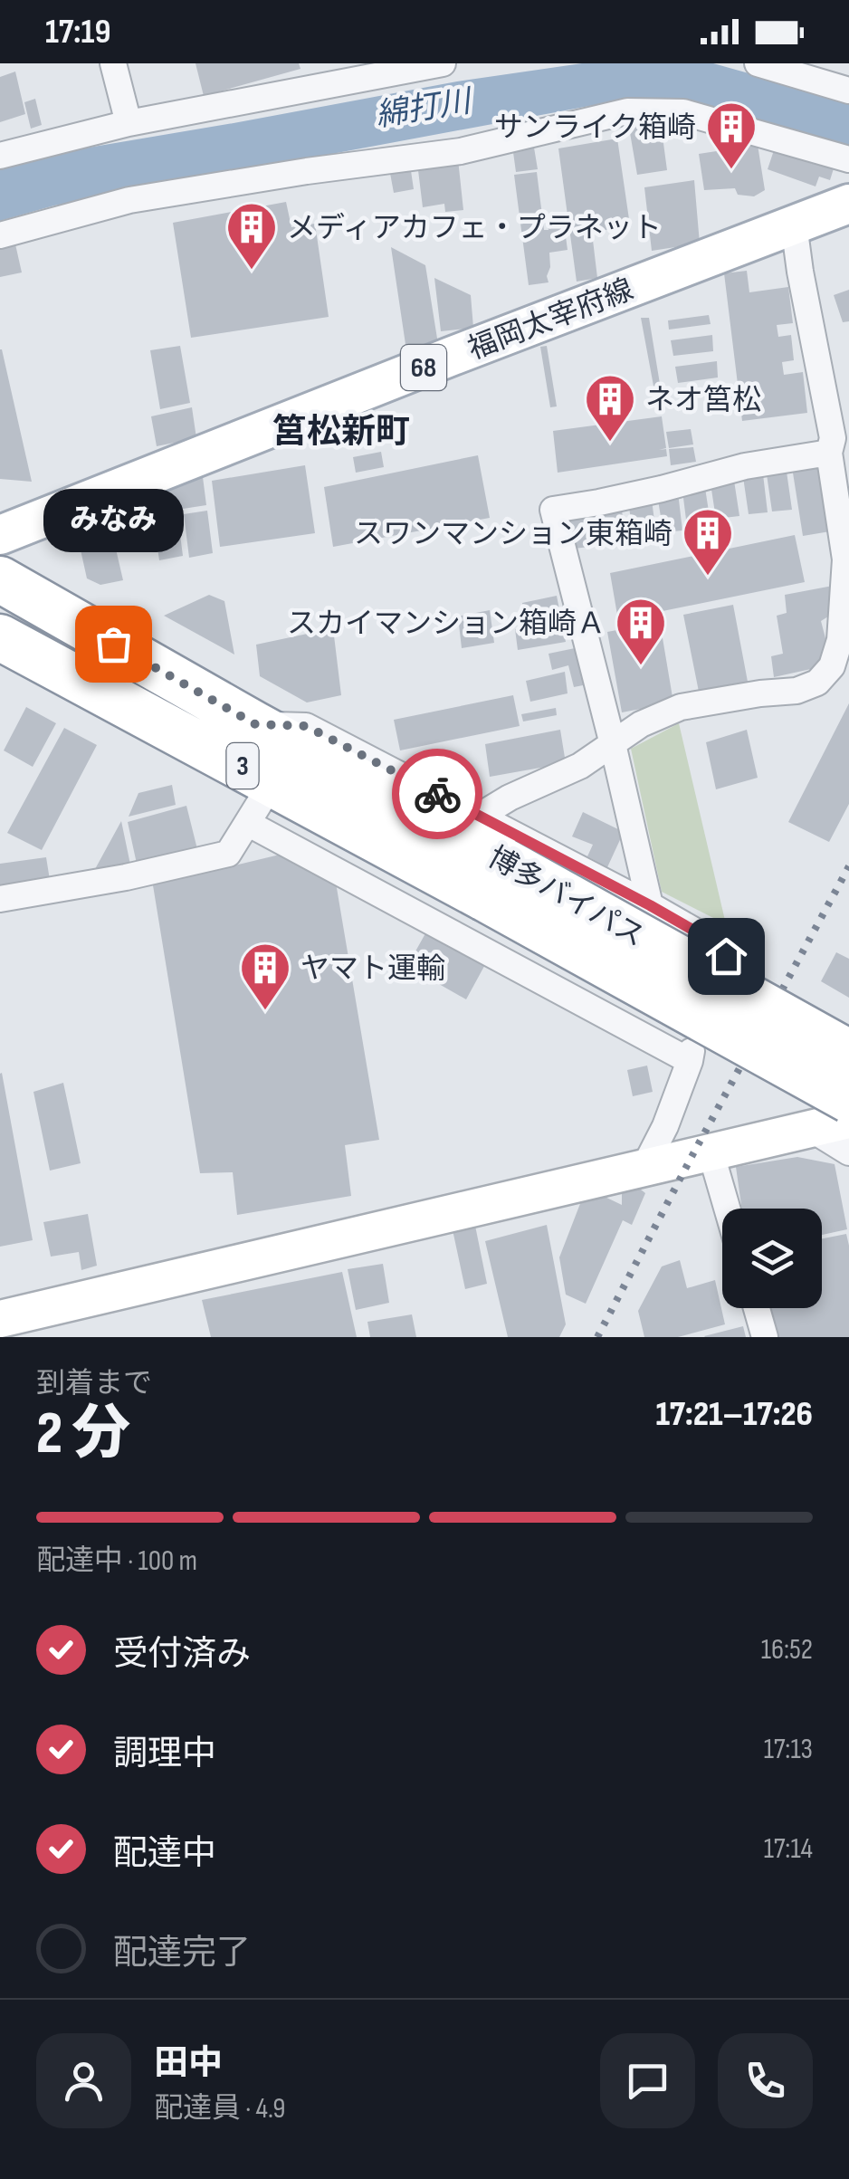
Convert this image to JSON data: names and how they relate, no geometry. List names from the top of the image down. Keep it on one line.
{"streets":{"highway":["3","博多バイパス"],"main road":["福岡太宰府線","68"]},"districts":["筥松新町"],"water":["綿打川"],"places":{"building":["サンライク箱崎","メディアカフェ・プラネット","ネオ筥松","スワンマンション東箱崎","スカイマンション箱崎Ａ","ヤマト運輸"],"other":["みなみ"]},"page":{"status":"17:19","bubble":"みなみ","heading":["2 分","到着まで","17:21–17:26"],"panel":["田中","配達員 · 4.9"],"bar":"配達中 · 100 m","list":[["受付済み","16:52"],["調理中","17:13"],["配達中","17:14"],"配達完了"]}}
